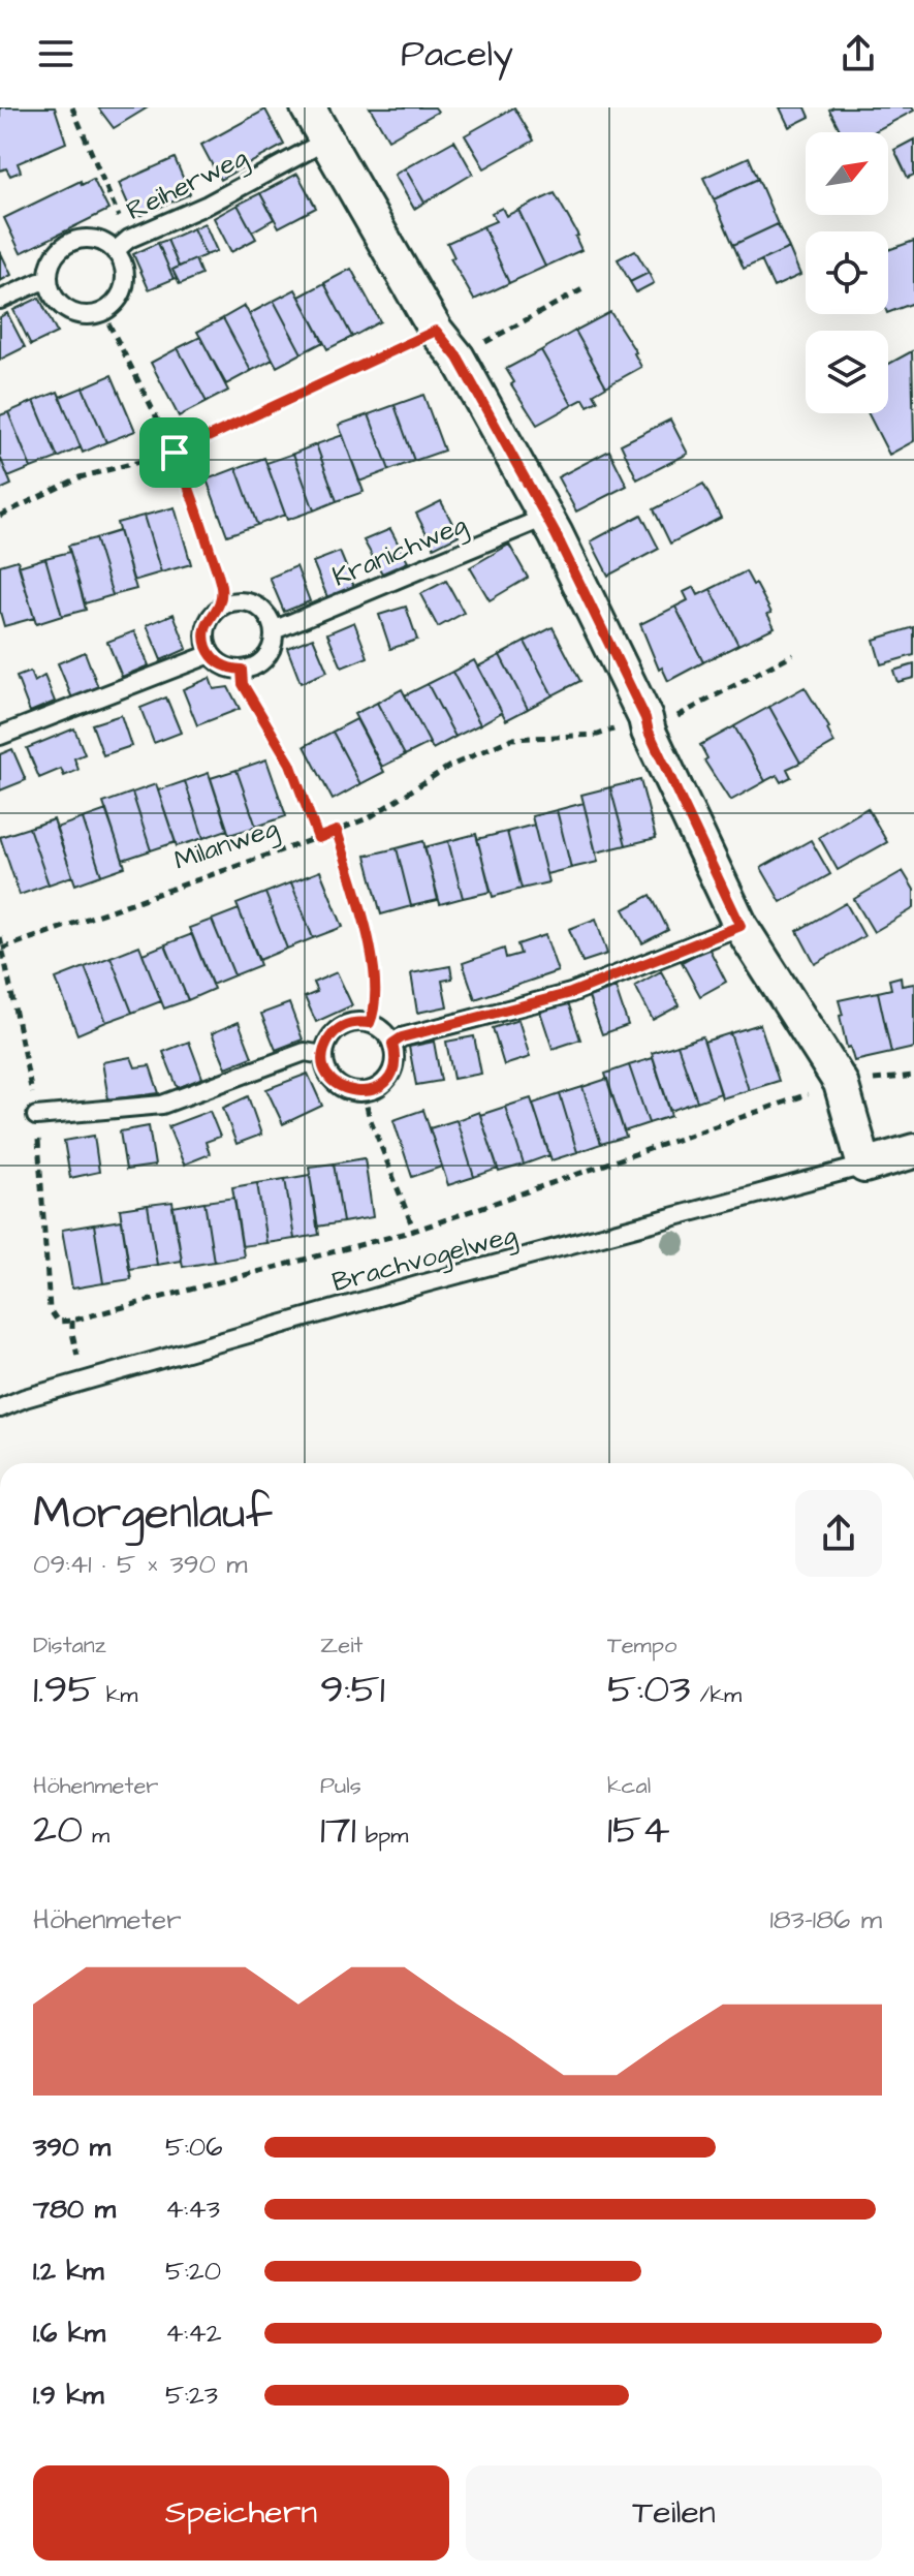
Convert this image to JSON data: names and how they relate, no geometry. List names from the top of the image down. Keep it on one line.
{"streets":{"lane":["Reiherweg","Kranichweg","Brachvogelweg"],"path":["Milanweg"]},"north":"top right","page":{"header":"Pacely","heading":["Morgenlauf","09:41 · 5 × 390 m"],"stats":[["Distanz","1.95 km"],["Zeit","9:51"],["Tempo","5:03 /km"],["Höhenmeter","20 m"],["Puls","171 bpm"],["kcal","154"]],"chart":["Höhenmeter","183–186 m"],"list":[{"name":"390 m","note":"5:06"},{"name":"780 m","note":"4:43"},{"name":"1.2 km","note":"5:20"},{"name":"1.6 km","note":"4:42"},{"name":"1.9 km","note":"5:23"}],"buttons":["Speichern","Teilen"]}}
